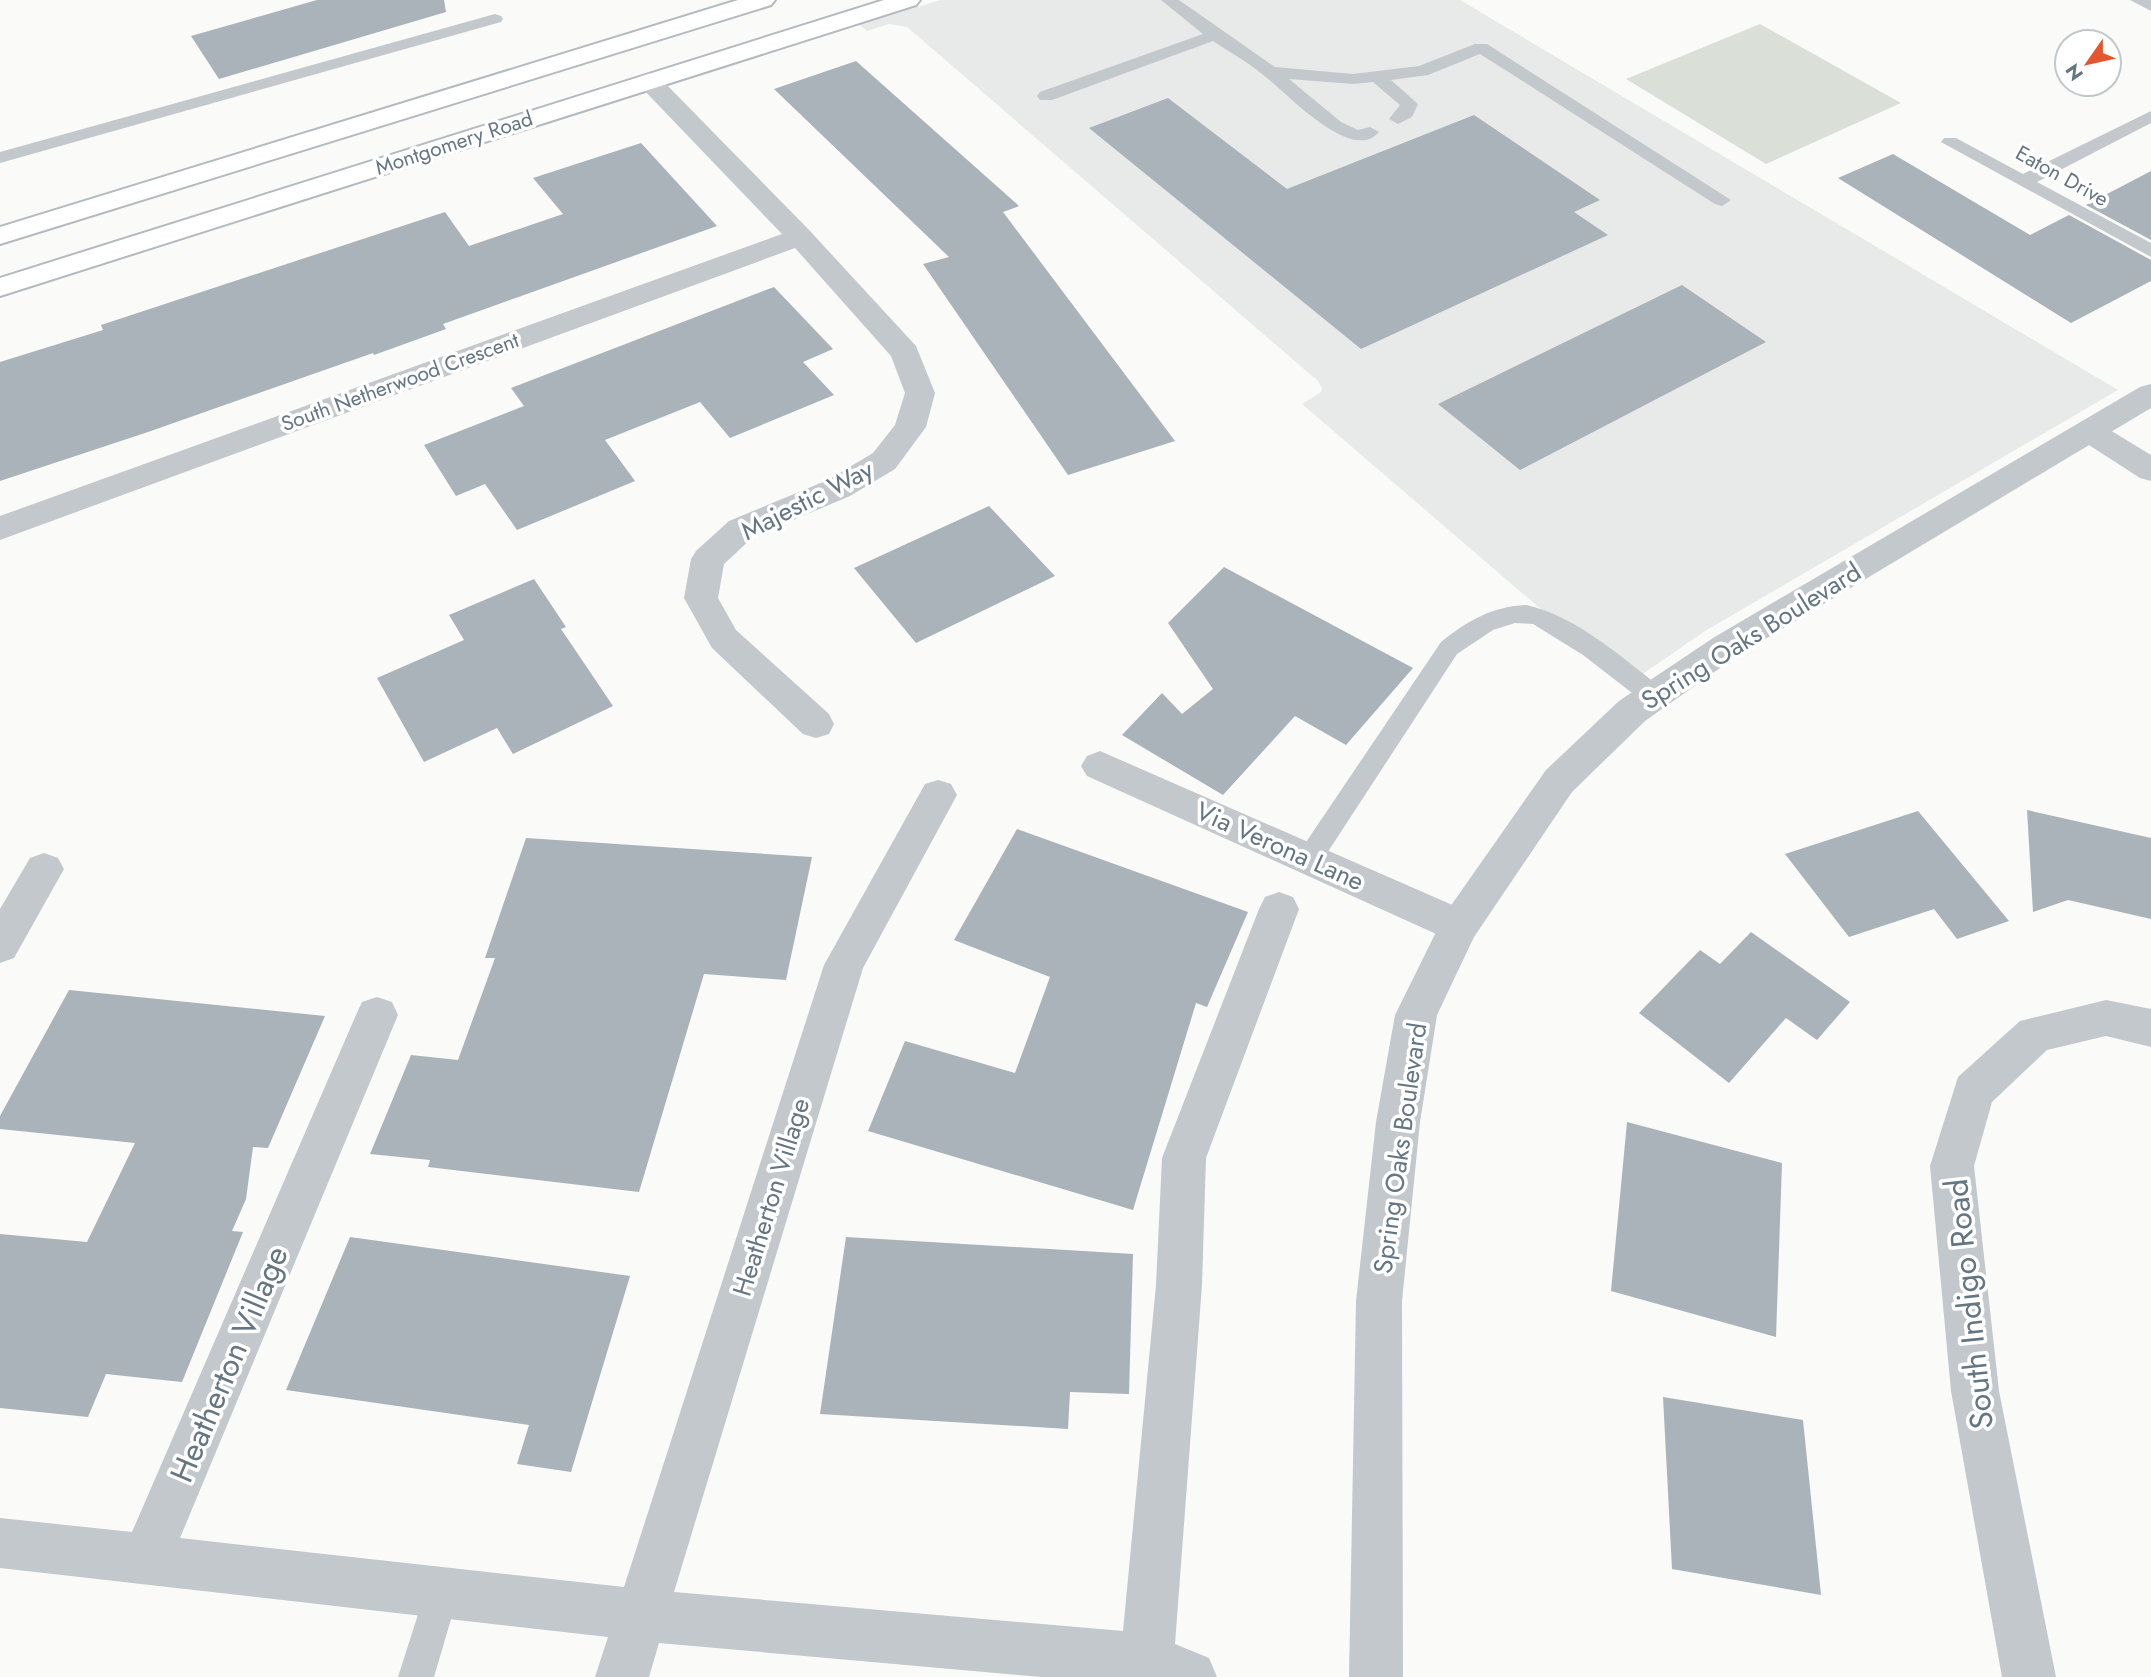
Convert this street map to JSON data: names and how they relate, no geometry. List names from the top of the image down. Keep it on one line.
{"streets":{"main road":["Montgomery Road"],"street":["South Netherwood Crescent","Majestic Way","Spring Oaks Boulevard","Via Verona Lane","Heatherton Village","South Indigo Road"],"lane":["Eaton Drive"]},"crossings":[["Montgomery Road","Majestic Way"],["South Netherwood Crescent","Majestic Way"],["Spring Oaks Boulevard","Via Verona Lane"]],"north":"bottom left"}
